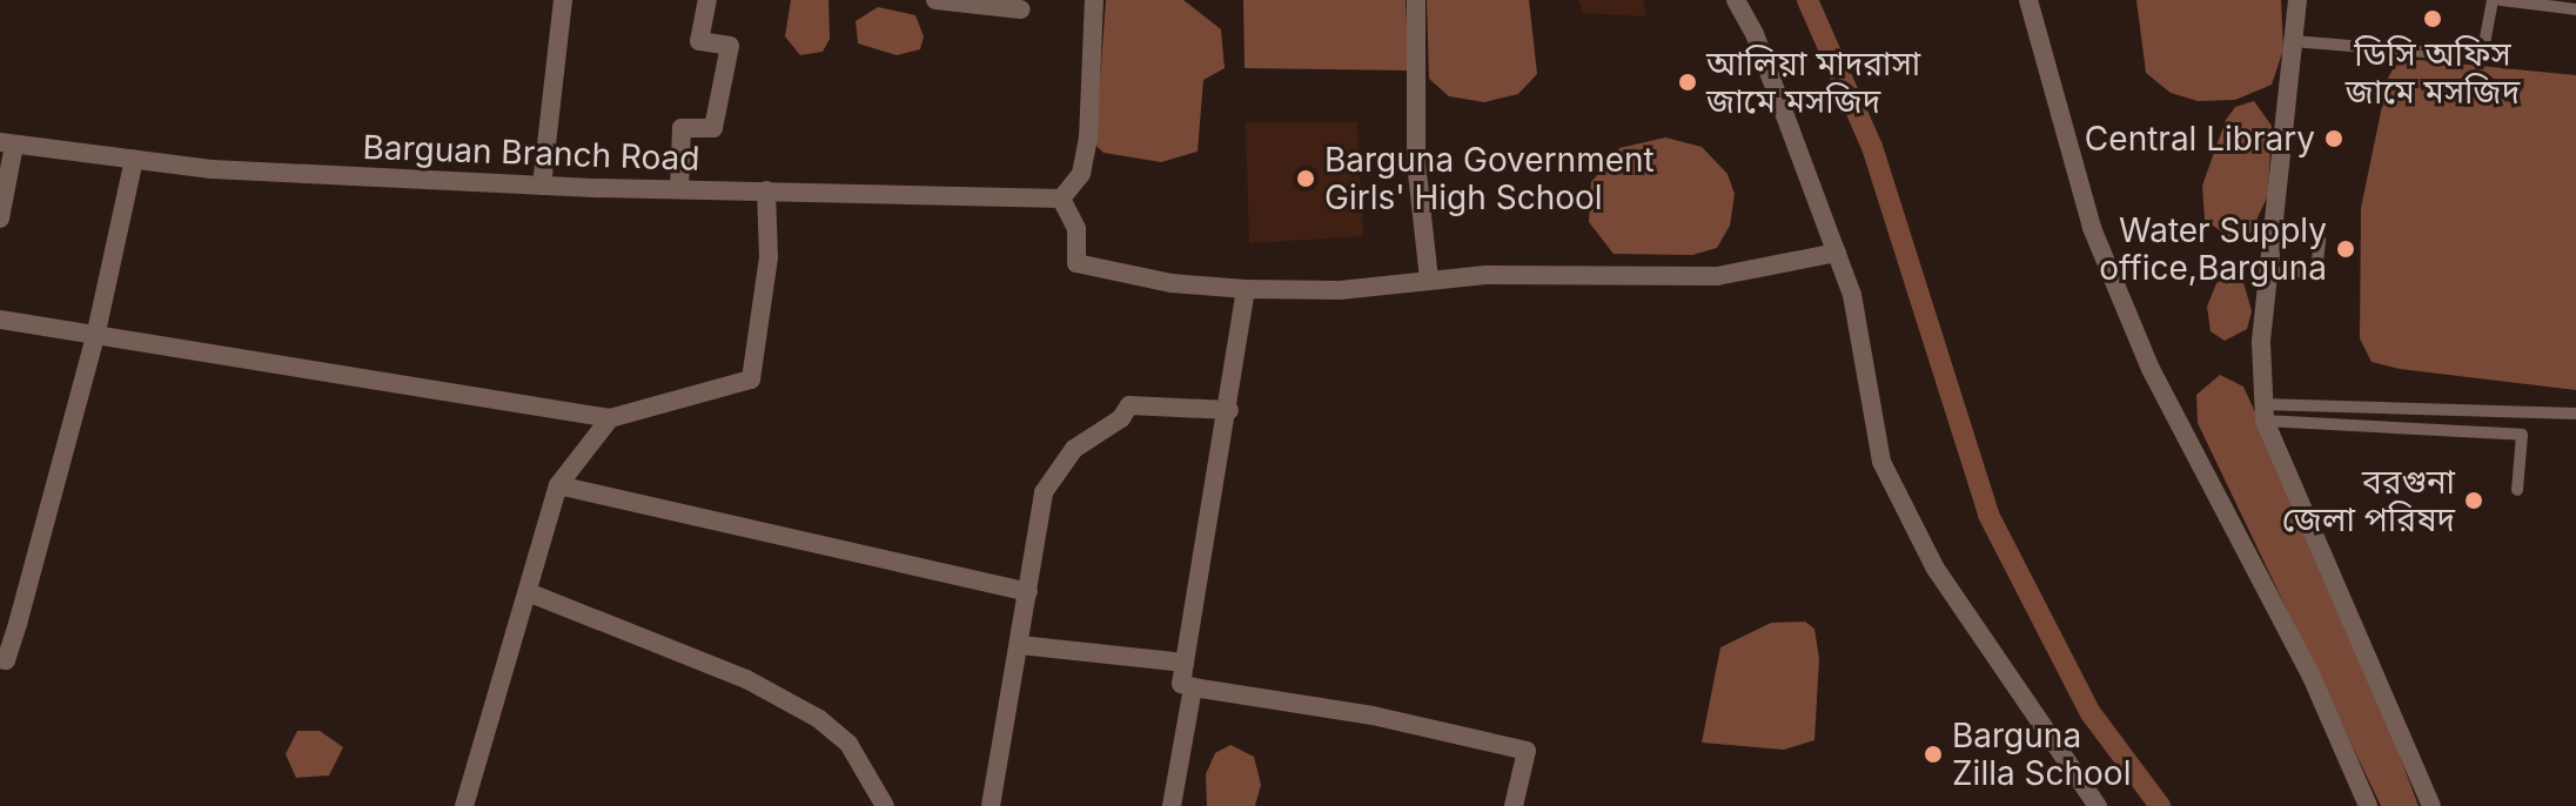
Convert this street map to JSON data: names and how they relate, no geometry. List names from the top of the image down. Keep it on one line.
{"streets":{"street":["Barguan Branch Road"]},"places":["ডিসি অফিস জামে মসজিদ","আলিয়া মাদরাসা জামে মসজিদ","Central Library","Barguna Government Girls' High School","Water Supply office,Barguna","বরগুনা জেলা পরিষদ","Barguna Zilla School"]}
